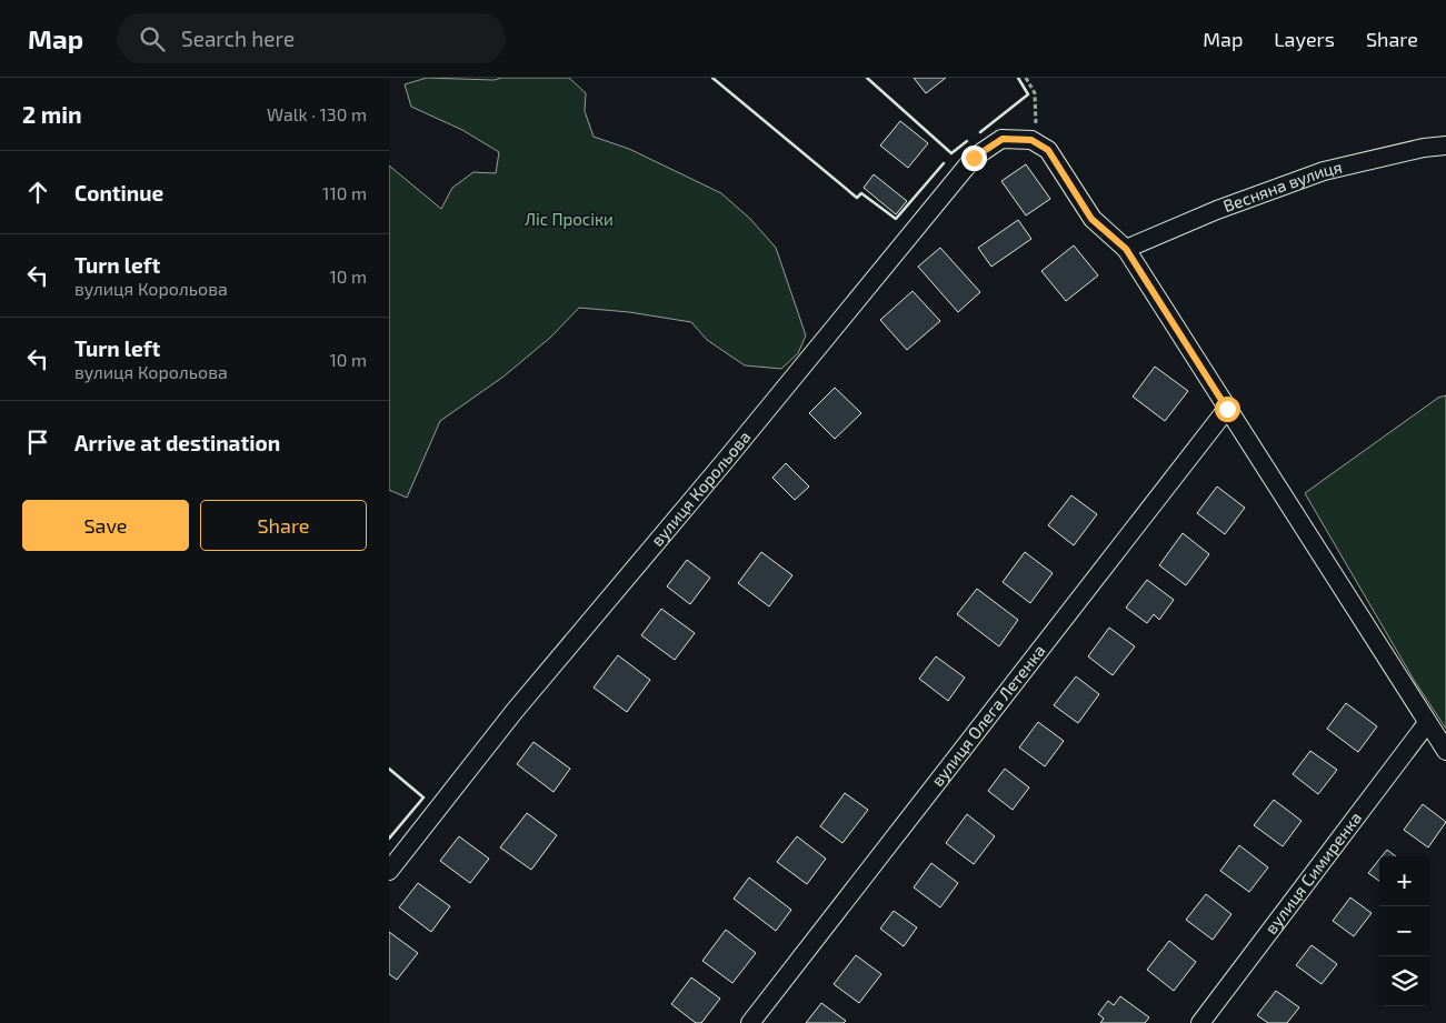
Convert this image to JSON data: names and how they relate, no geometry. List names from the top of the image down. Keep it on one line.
{"streets":{"street":["Весняна вулиця","вулиця Корольова","вулиця Олега Летенка","вулиця Симиренка"]},"parks":["Ліс Просіки"],"page":{"header":"Map","search":"Search here","nav":["Map","Layers","Share"],"heading":["2 min","Walk · 130 m"],"list":[["Continue","110 m"],["Turn left","вулиця Корольова","10 m"],["Turn left","вулиця Корольова","10 m"],"Arrive at destination"],"buttons":["Save","Share"],"map_buttons":["+","−"]}}
